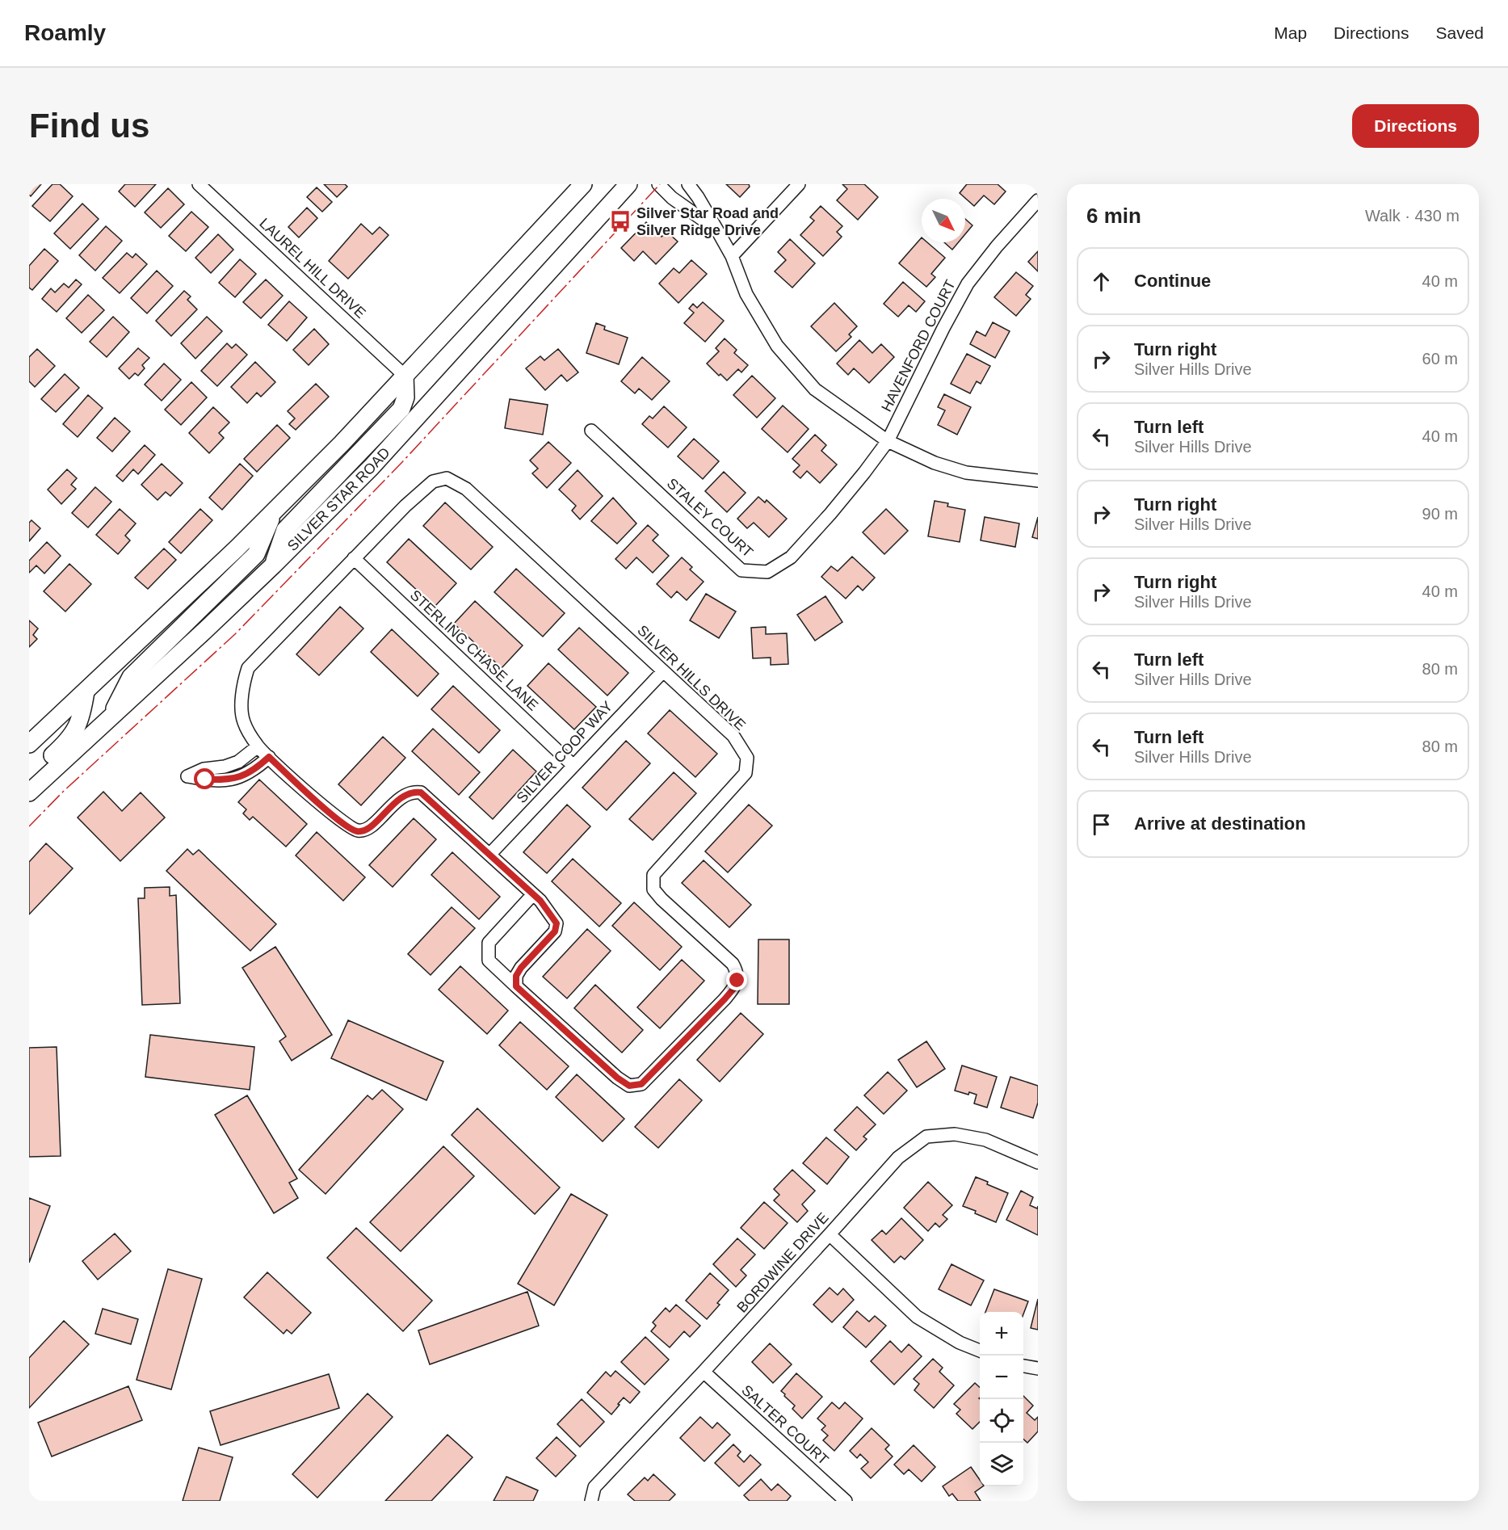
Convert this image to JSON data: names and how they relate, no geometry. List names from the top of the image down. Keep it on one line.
{"streets":{"main road":["SILVER STAR ROAD"],"street":["LAUREL HILL DRIVE","HAVENFORD COURT","STALEY COURT","STERLING CHASE LANE","SILVER HILLS DRIVE","SILVER COOP WAY","BORDWINE DRIVE","SALTER COURT"]},"crossings":[["HAVENFORD COURT","STALEY COURT"],["STERLING CHASE LANE","SILVER HILLS DRIVE"],["STERLING CHASE LANE","SILVER COOP WAY"],["SILVER HILLS DRIVE","SILVER COOP WAY"],["BORDWINE DRIVE","SALTER COURT"]],"places":{"bus stop":["Silver Star Road and Silver Ridge Drive"]},"north":"bottom right","page":{"header":"Roamly","nav":["Map","Directions","Saved"],"buttons":"Directions","title":"Find us","heading":["6 min","Walk · 430 m"],"list":[["Continue","40 m"],["Turn right","Silver Hills Drive","60 m"],["Turn left","Silver Hills Drive","40 m"],["Turn right","Silver Hills Drive","90 m"],["Turn right","Silver Hills Drive","40 m"],["Turn left","Silver Hills Drive","80 m"],["Turn left","Silver Hills Drive","80 m"],"Arrive at destination"],"map_buttons":["+","−"]}}
